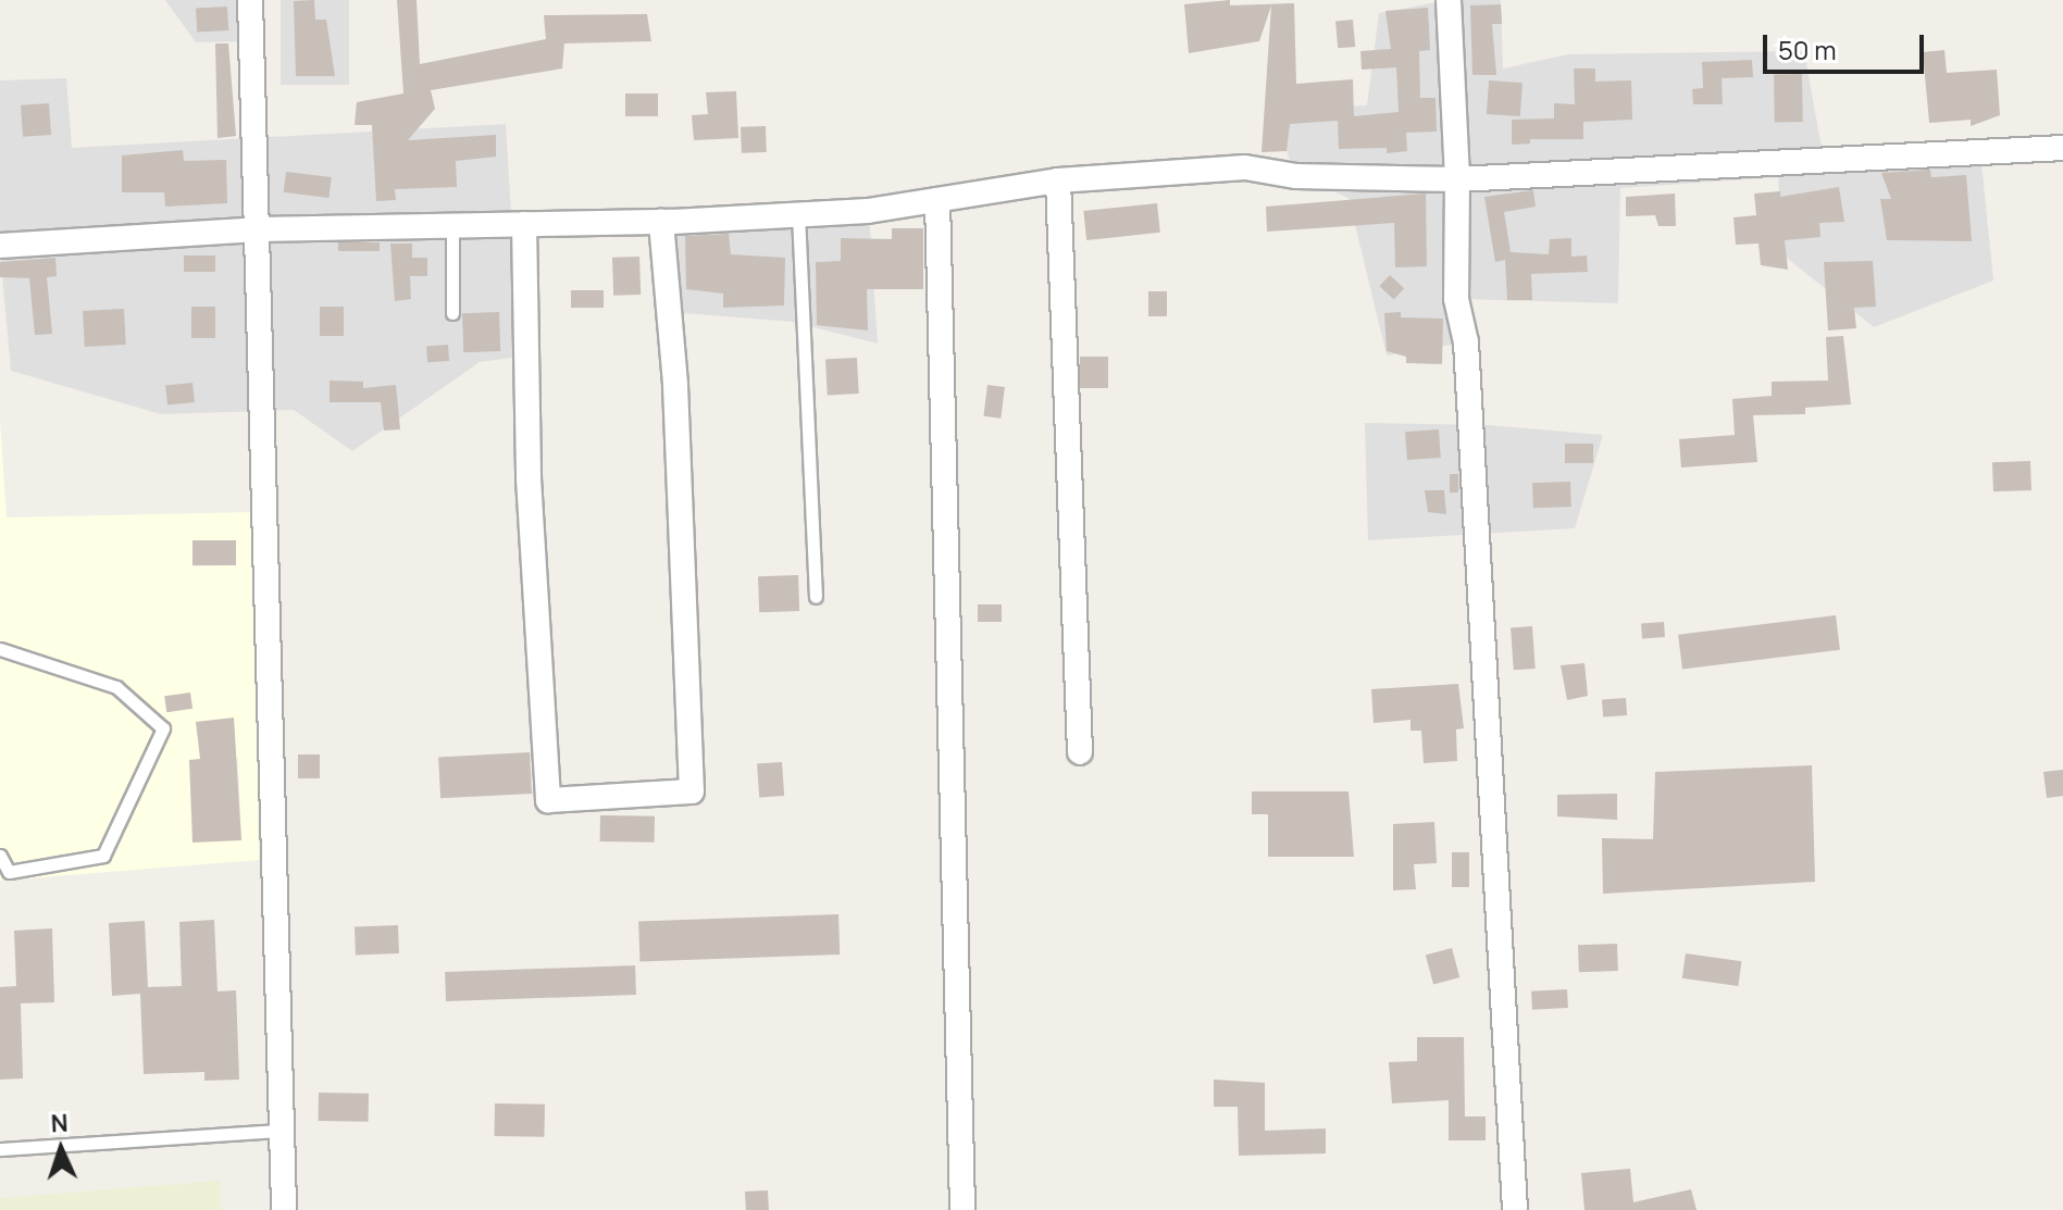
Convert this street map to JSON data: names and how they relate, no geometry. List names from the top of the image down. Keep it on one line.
{"scale_bar":"50 m","north":"top"}
